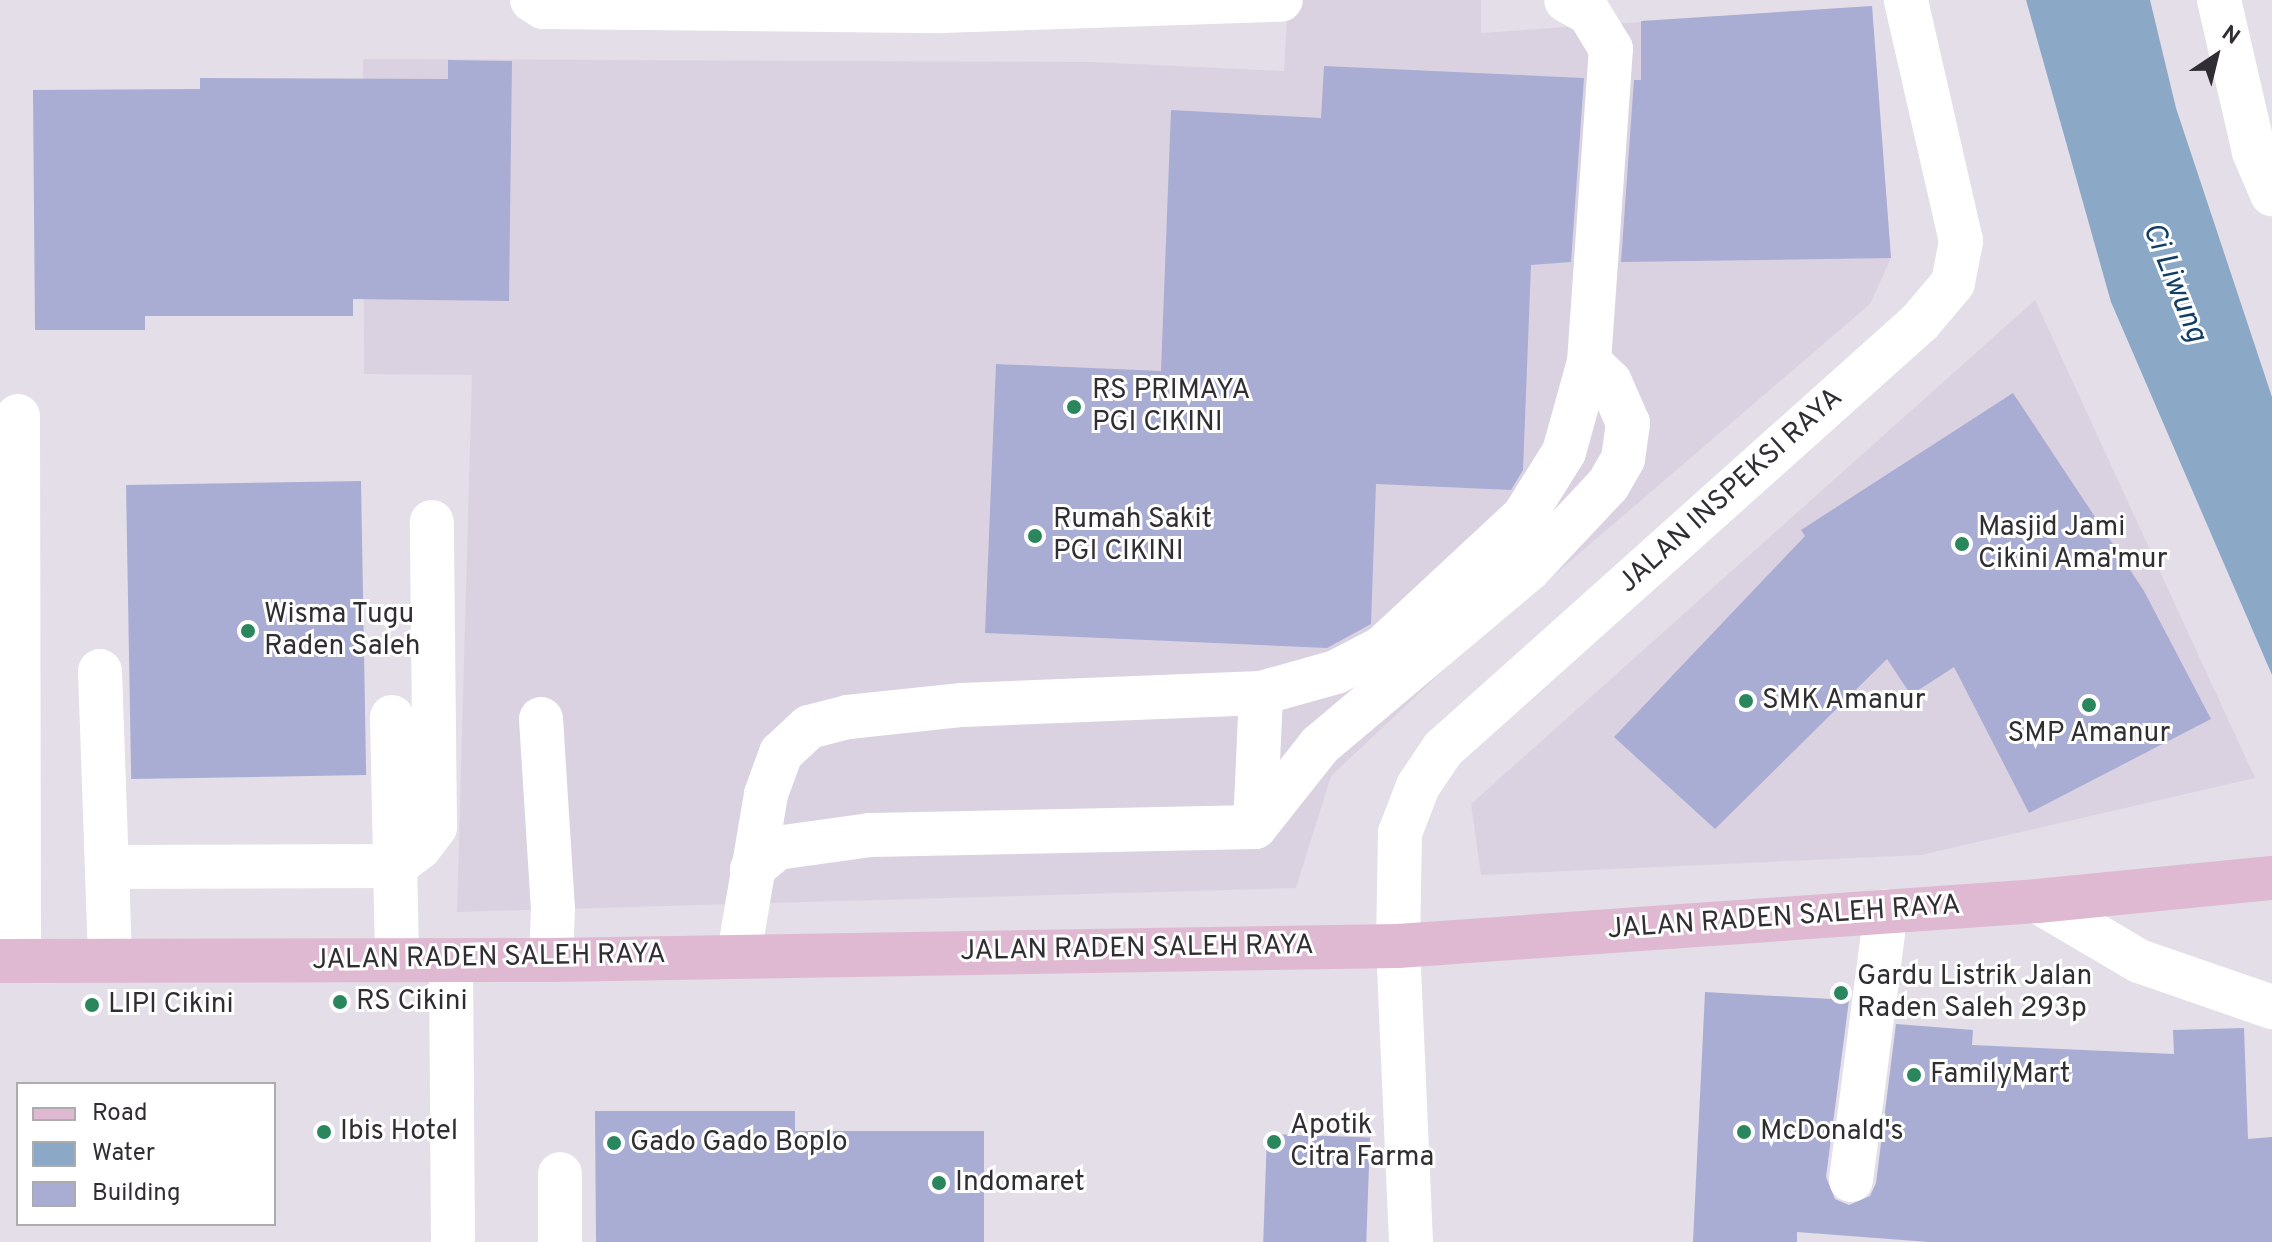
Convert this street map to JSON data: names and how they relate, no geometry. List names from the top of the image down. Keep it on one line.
{"streets":{"main road":["JALAN RADEN SALEH RAYA"],"street":["JALAN INSPEKSI RAYA"]},"crossings":[["JALAN INSPEKSI RAYA","JALAN RADEN SALEH RAYA"]],"water":["Ci Liwung"],"places":["RS PRIMAYA PGI CIKINI","Rumah Sakit PGI CIKINI","Masjid Jami Cikini Ama'mur","Wisma Tugu Raden Saleh","SMK Amanur","SMP Amanur","Gardu Listrik Jalan Raden Saleh 293p","RS Cikini","LIPI Cikini","FamilyMart","Ibis Hotel","McDonald's","Apotik Citra Farma","Gado Gado Boplo","Indomaret"],"legend":["Road","Water","Building"],"north":"top right"}
